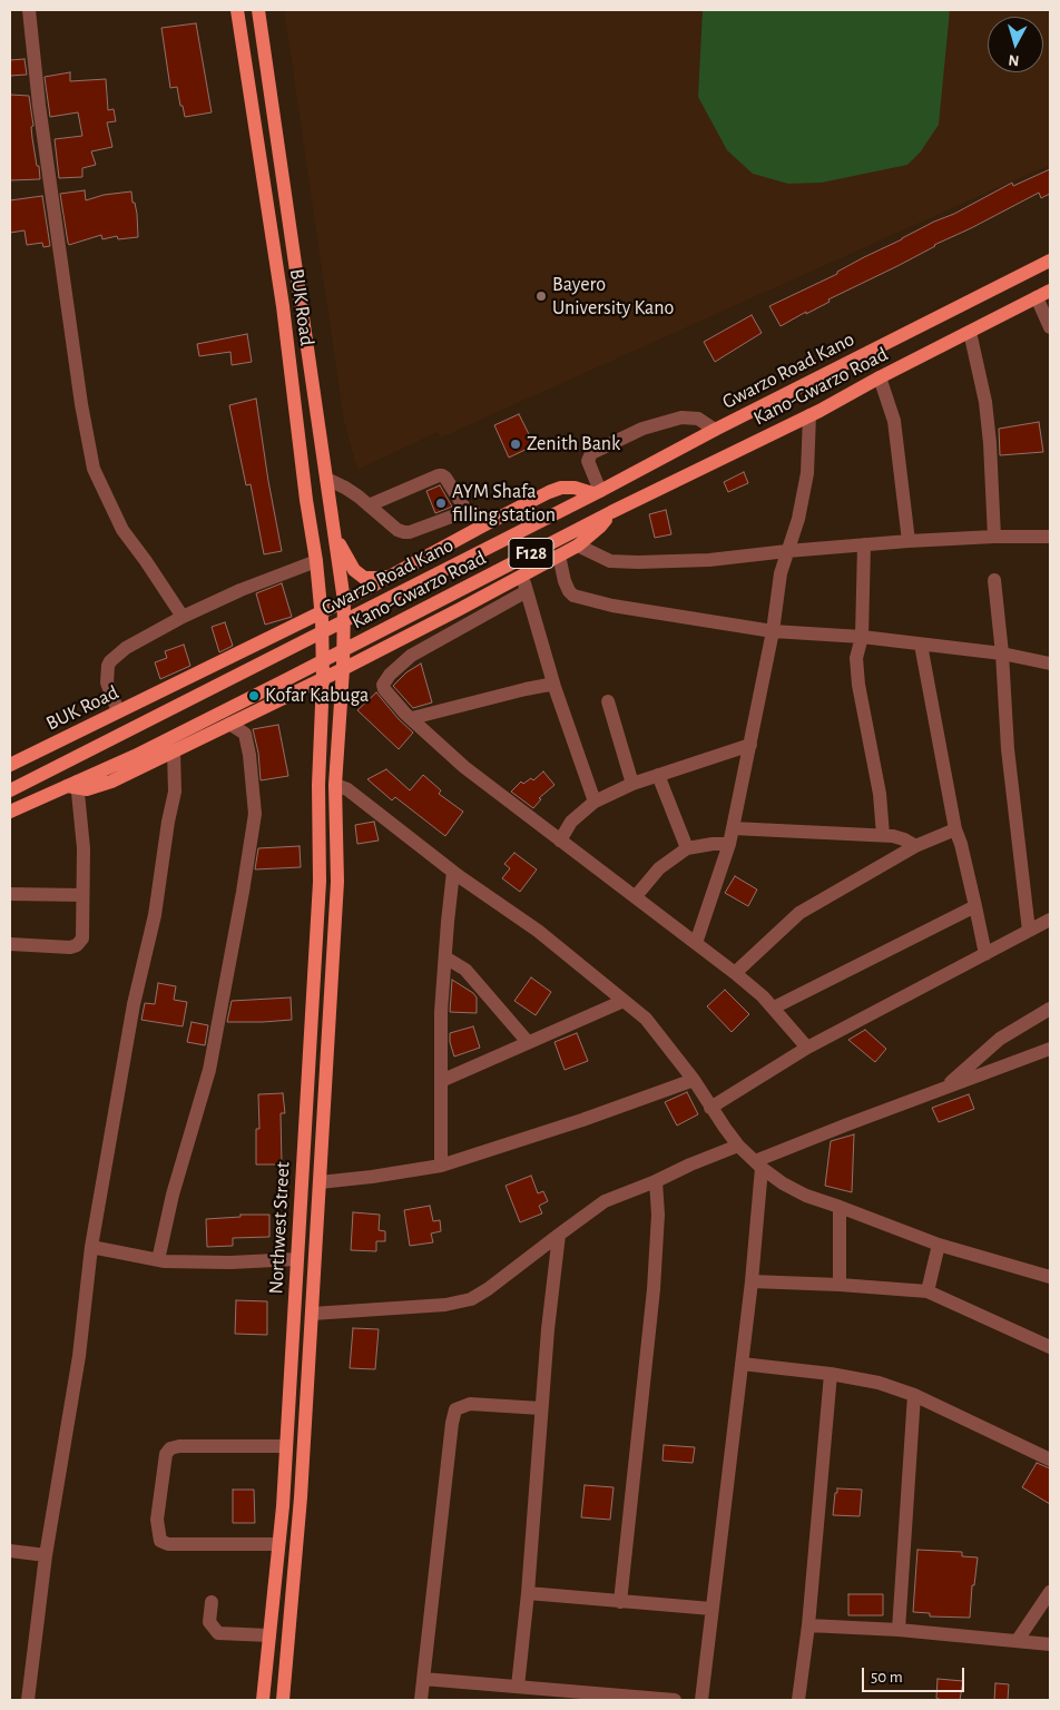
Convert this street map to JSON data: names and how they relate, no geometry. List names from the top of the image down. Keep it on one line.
{"streets":{"main road":["BUK Road","Gwarzo Road Kano","Kano-Gwarzo Road","F128","Northwest Street"]},"crossings":[["BUK Road","Gwarzo Road Kano"],["BUK Road","Northwest Street"]],"places":["Bayero University Kano","Zenith Bank","AYM Shafa filling station","Kofar Kabuga"],"scale_bar":"50 m","north":"bottom"}
